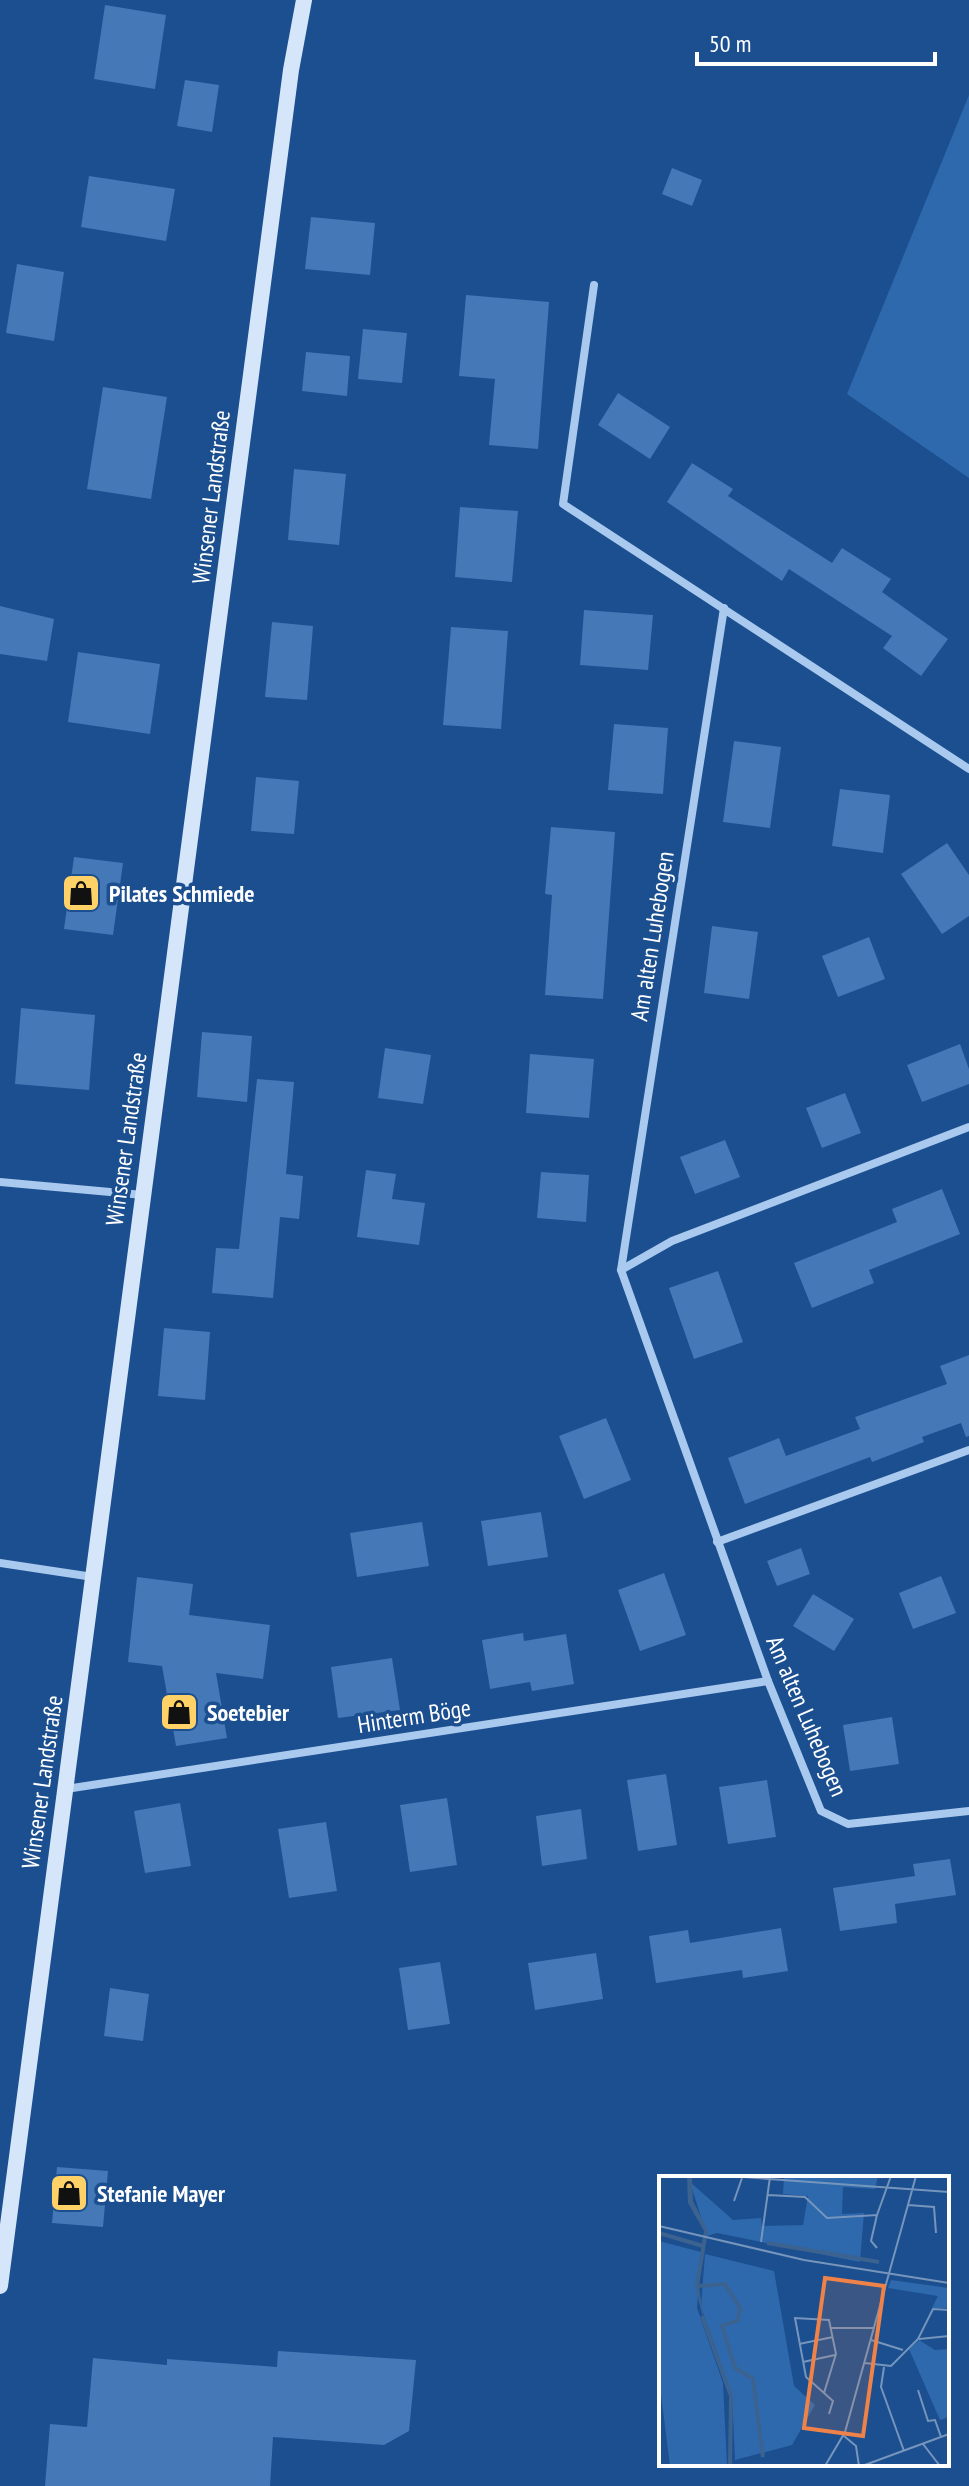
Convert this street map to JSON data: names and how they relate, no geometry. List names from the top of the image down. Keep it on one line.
{"streets":{"main road":["Winsener Landstraße"],"street":["Am alten Luhebogen","Hinterm Böge"]},"crossings":[["Winsener Landstraße","Hinterm Böge"],["Am alten Luhebogen","Hinterm Böge"]],"places":{"shop":["Pilates Schmiede","Soetebier","Stefanie Mayer"]},"scale_bar":"50 m"}
